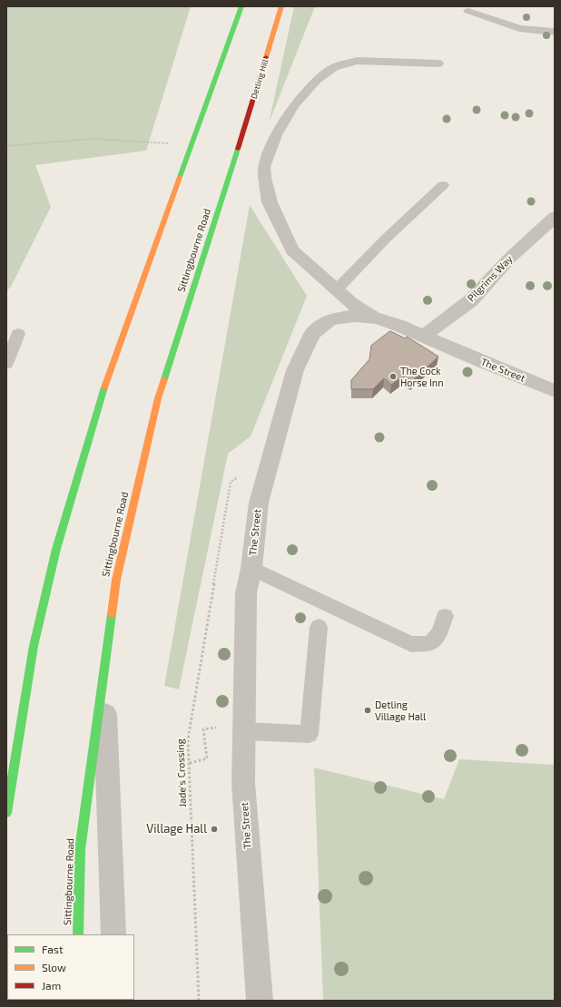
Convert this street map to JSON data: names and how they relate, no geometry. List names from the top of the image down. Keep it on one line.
{"streets":{"highway":["Detling Hill","Sittingbourne Road"],"street":["Pilgrims Way","The Street"],"path":["Jade's Crossing"]},"crossings":[["Detling Hill","Sittingbourne Road"],["Pilgrims Way","The Street"]],"places":["The Cock Horse Inn","Detling Village Hall","Village Hall"],"legend":["Fast","Slow","Jam"]}
